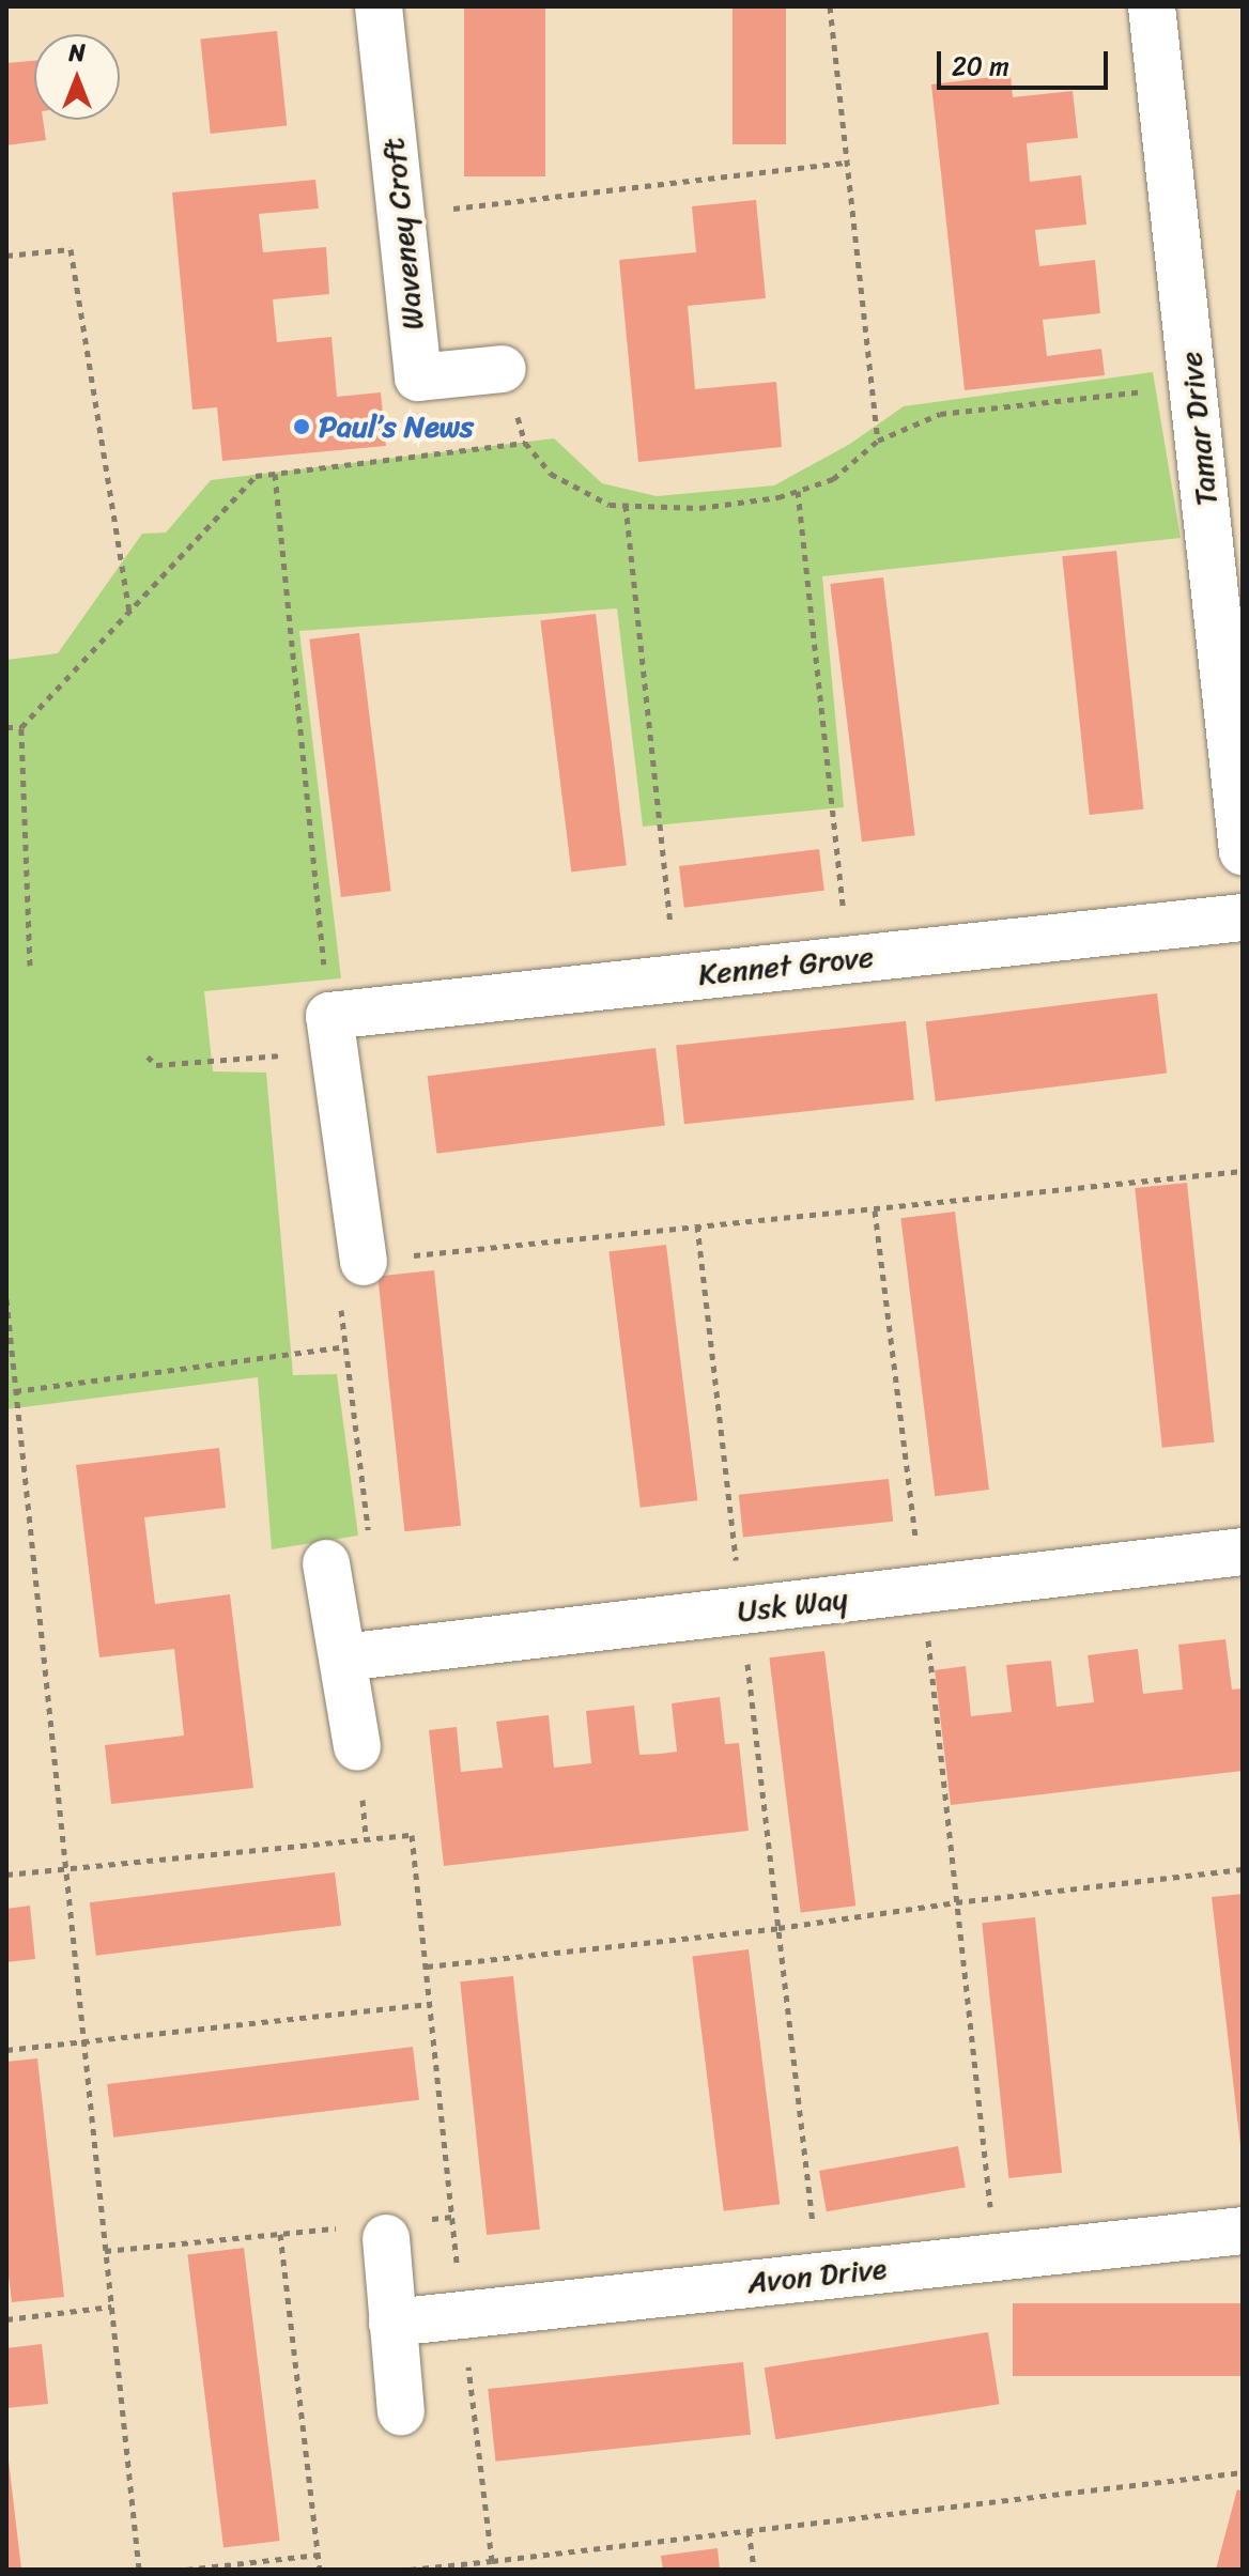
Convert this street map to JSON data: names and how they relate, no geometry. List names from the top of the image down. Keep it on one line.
{"streets":{"street":["Waveney Croft","Tamar Drive","Kennet Grove","Usk Way","Avon Drive"]},"places":["Paul’s News"],"scale_bar":"20 m","north":"top"}
